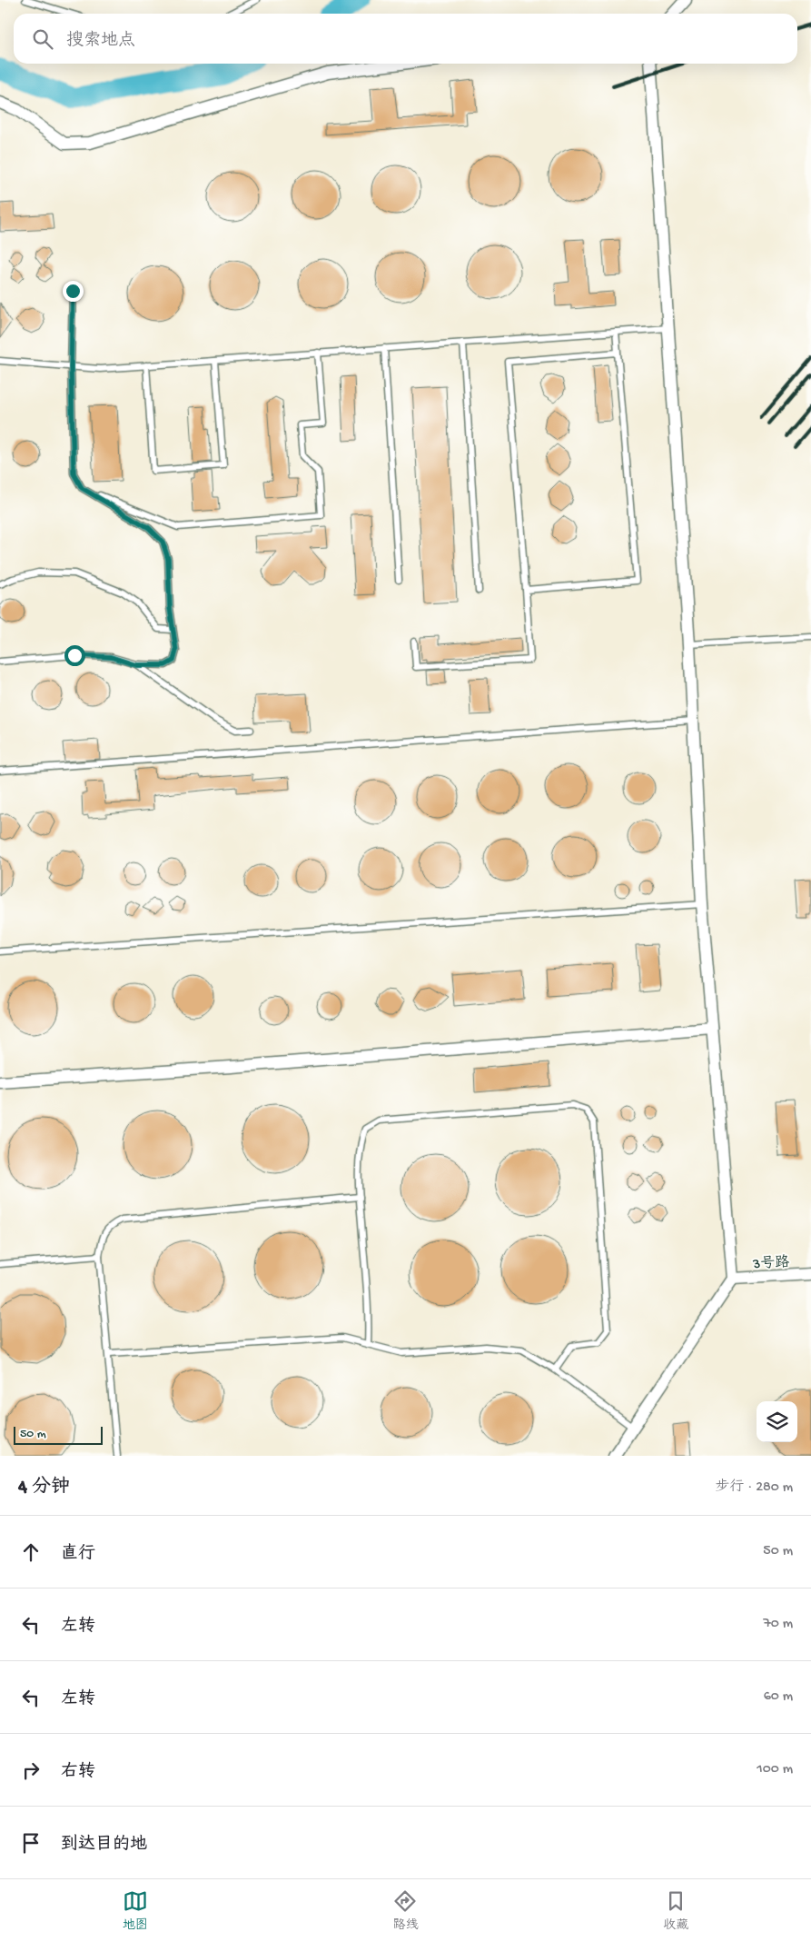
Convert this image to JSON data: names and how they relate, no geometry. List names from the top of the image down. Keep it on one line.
{"streets":{"street":["3号路"]},"scale_bar":"50 m","page":{"search":"搜索地点","scale":"50 m","heading":["4 分钟","步行 · 280 m"],"list":[["直行","50 m"],["左转","70 m"],["左转","60 m"],["右转","100 m"],"到达目的地"],"nav":["地图","路线","收藏"]}}
